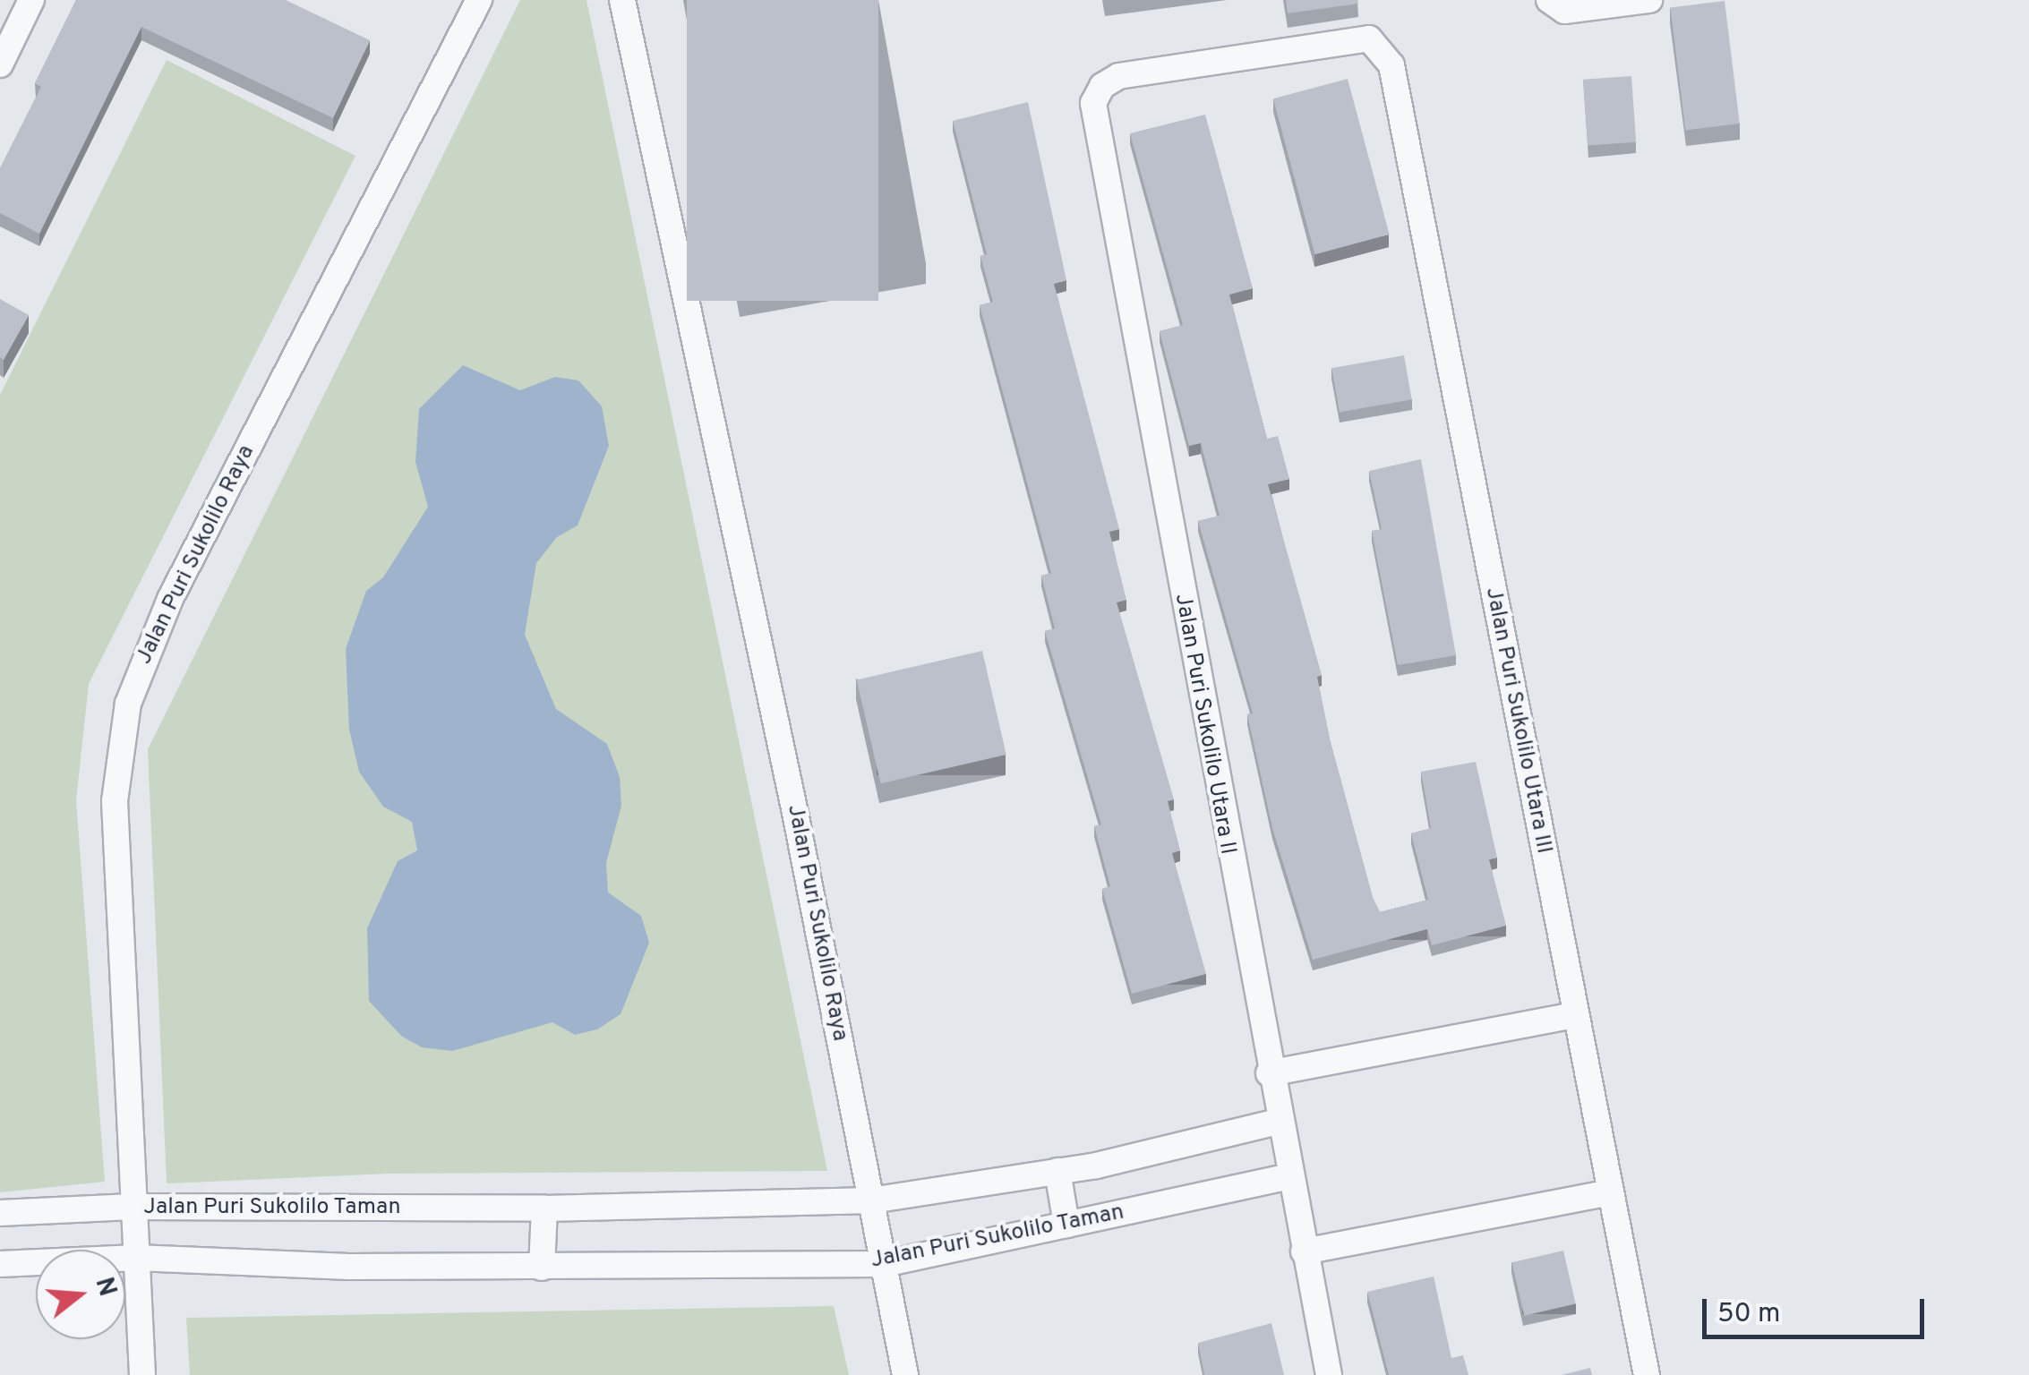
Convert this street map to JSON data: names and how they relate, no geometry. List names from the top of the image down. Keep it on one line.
{"streets":{"street":["Jalan Puri Sukolilo Raya","Jalan Puri Sukolilo Utara III","Jalan Puri Sukolilo Utara II","Jalan Puri Sukolilo Taman"]},"crossings":[["Jalan Puri Sukolilo Raya","Jalan Puri Sukolilo Taman"],["Jalan Puri Sukolilo Utara III","Jalan Puri Sukolilo Utara II"],["Jalan Puri Sukolilo Utara II","Jalan Puri Sukolilo Taman"]],"scale_bar":"50 m","north":"right"}
